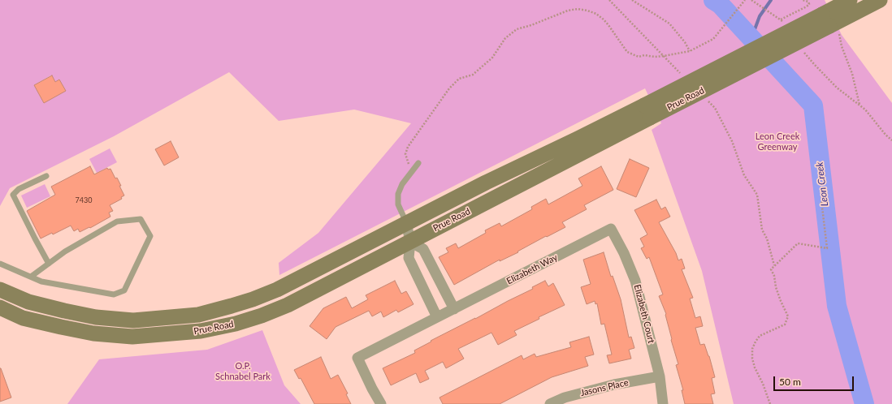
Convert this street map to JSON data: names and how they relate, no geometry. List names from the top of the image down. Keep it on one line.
{"streets":{"main road":["Prue Road"],"street":["Elizabeth Way","Elizabeth Court","Jasons Place"]},"crossings":[["Elizabeth Way","Elizabeth Court"],["Elizabeth Court","Jasons Place"]],"water":["Leon Creek"],"parks":["Leon Creek Greenway","O.P. Schnabel Park"],"house_numbers":["7430"],"scale_bar":"50 m"}
